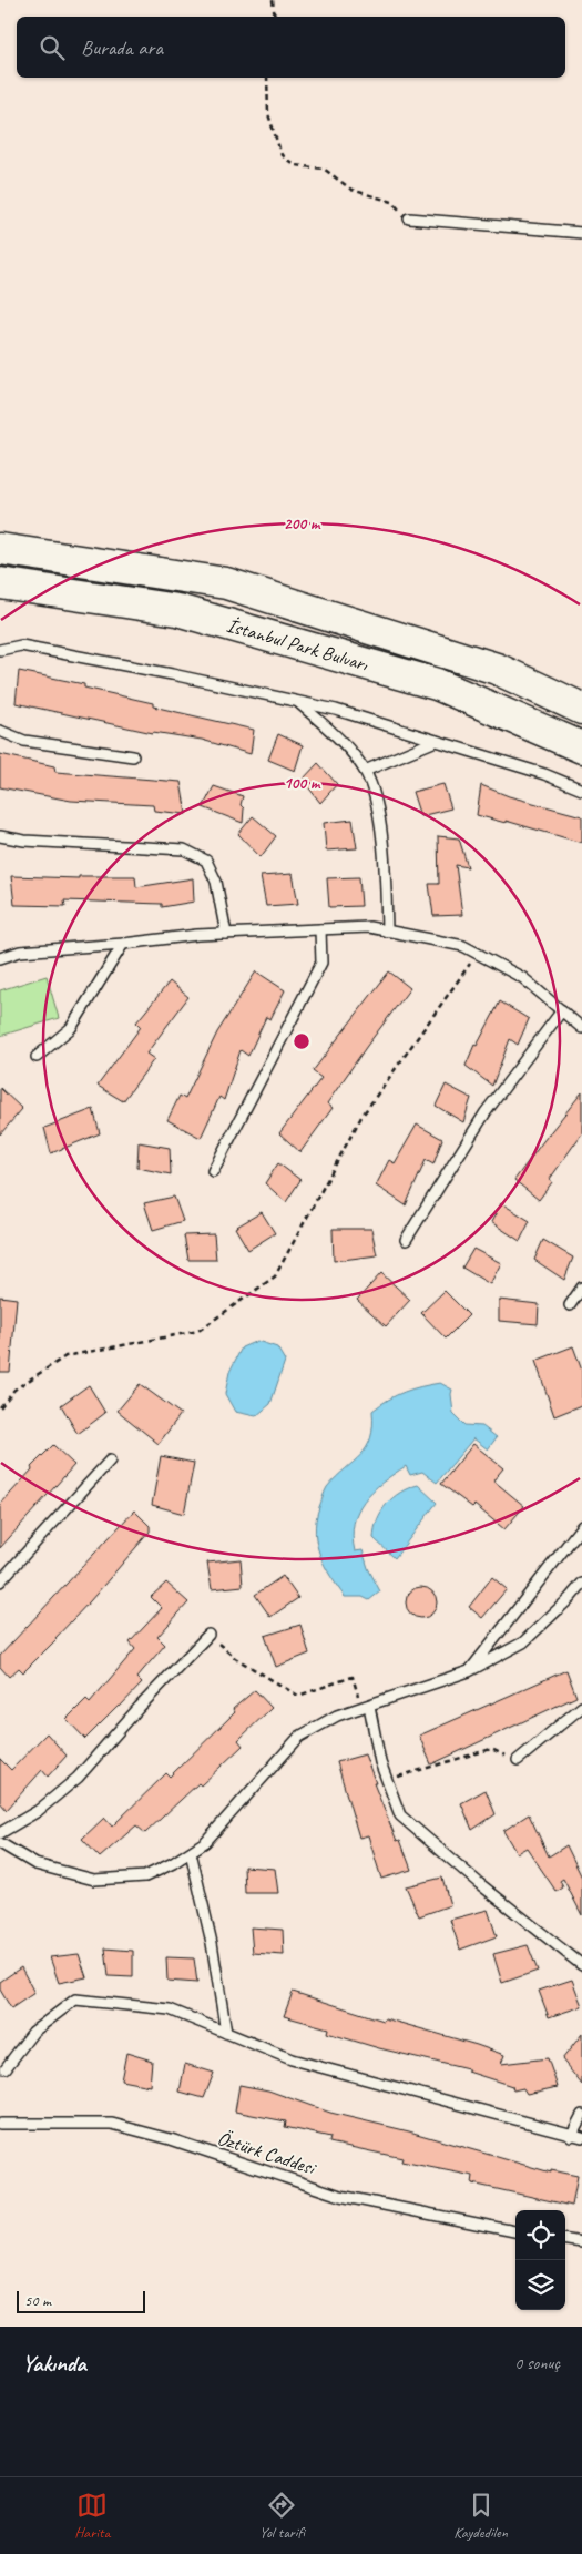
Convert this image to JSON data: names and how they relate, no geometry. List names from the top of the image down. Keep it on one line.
{"streets":{"highway":["İstanbul Park Bulvarı"],"lane":["Öztürk Caddesi"]},"scale_bar":"50 m","page":{"search":"Burada ara","scale":"50 m","heading":["Yakında","0 sonuç"],"nav":["Harita","Yol tarifi","Kaydedilen"]},"rings":["200 m","100 m"]}
